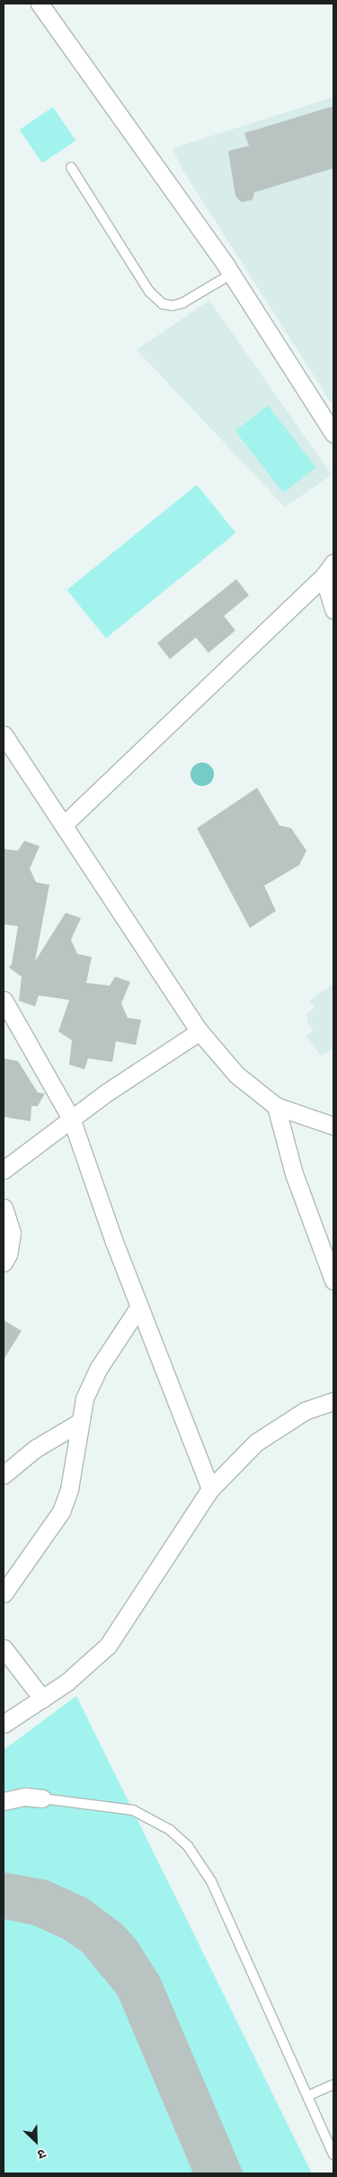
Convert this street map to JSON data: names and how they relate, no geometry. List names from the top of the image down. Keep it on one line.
{"north":"bottom right"}
